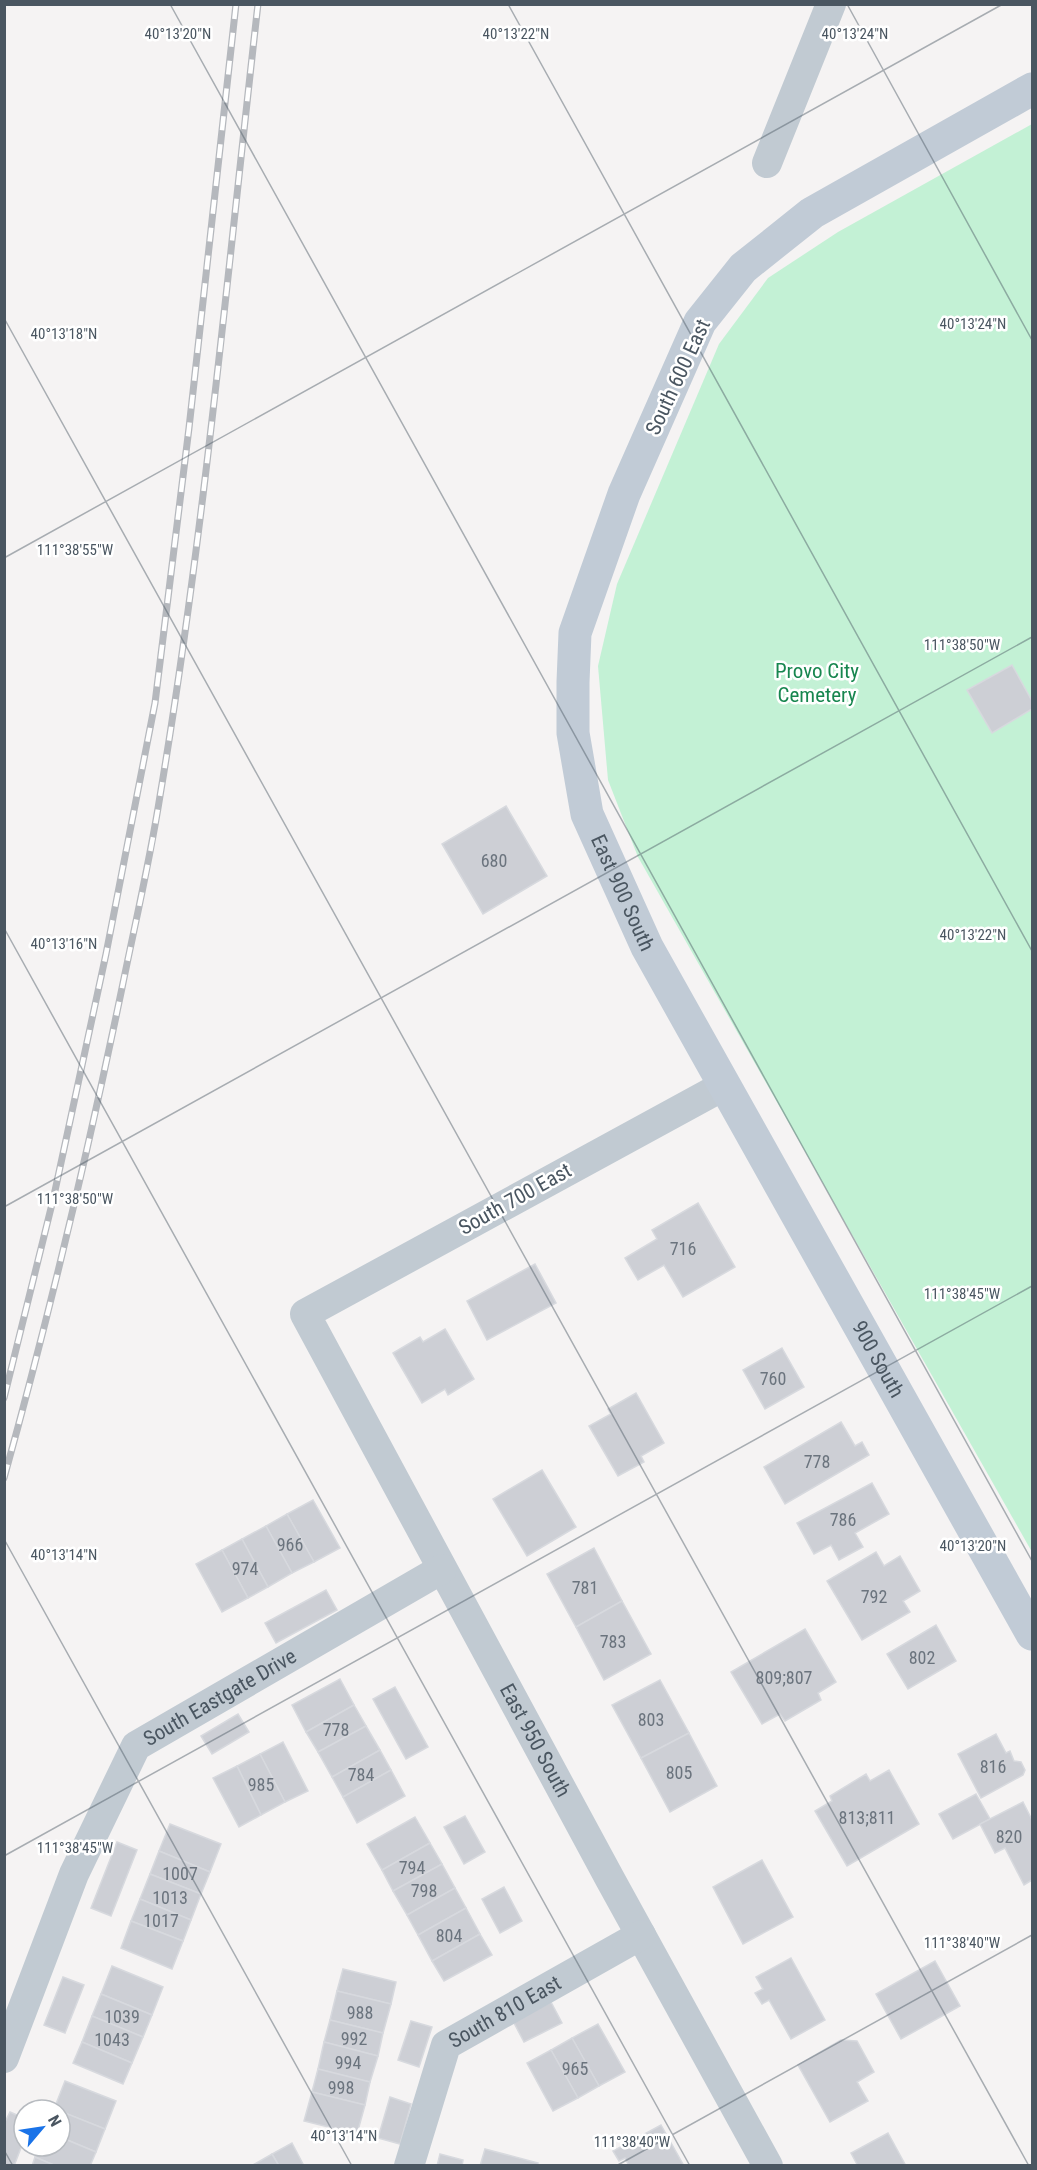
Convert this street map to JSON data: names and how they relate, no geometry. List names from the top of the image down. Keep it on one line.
{"streets":{"street":["South 600 East","East 900 South","South 700 East","900 South","South Eastgate Drive","East 950 South","South 810 East"]},"crossings":[["South 600 East","East 900 South"],["East 900 South","South 700 East"],["East 900 South","900 South"],["South 700 East","900 South"],["South 700 East","East 950 South"],["South Eastgate Drive","East 950 South"],["East 950 South","South 810 East"]],"parks":["Provo City Cemetery"],"house_numbers":["680","716","760","778","786","966","974","781","792","783","802","809;807","803","778","816","805","784","985","813;811","820","794","1007","798","1013","1017","804","988","1039","992","1043","994","965","998"],"north":"top right","coordinates":["40°13'20\"N","40°13'22\"N","40°13'24\"N","40°13'18\"N","111°38'55\"W","111°38'50\"W","40°13'16\"N","111°38'45\"W","40°13'14\"N","111°38'40\"W"]}
